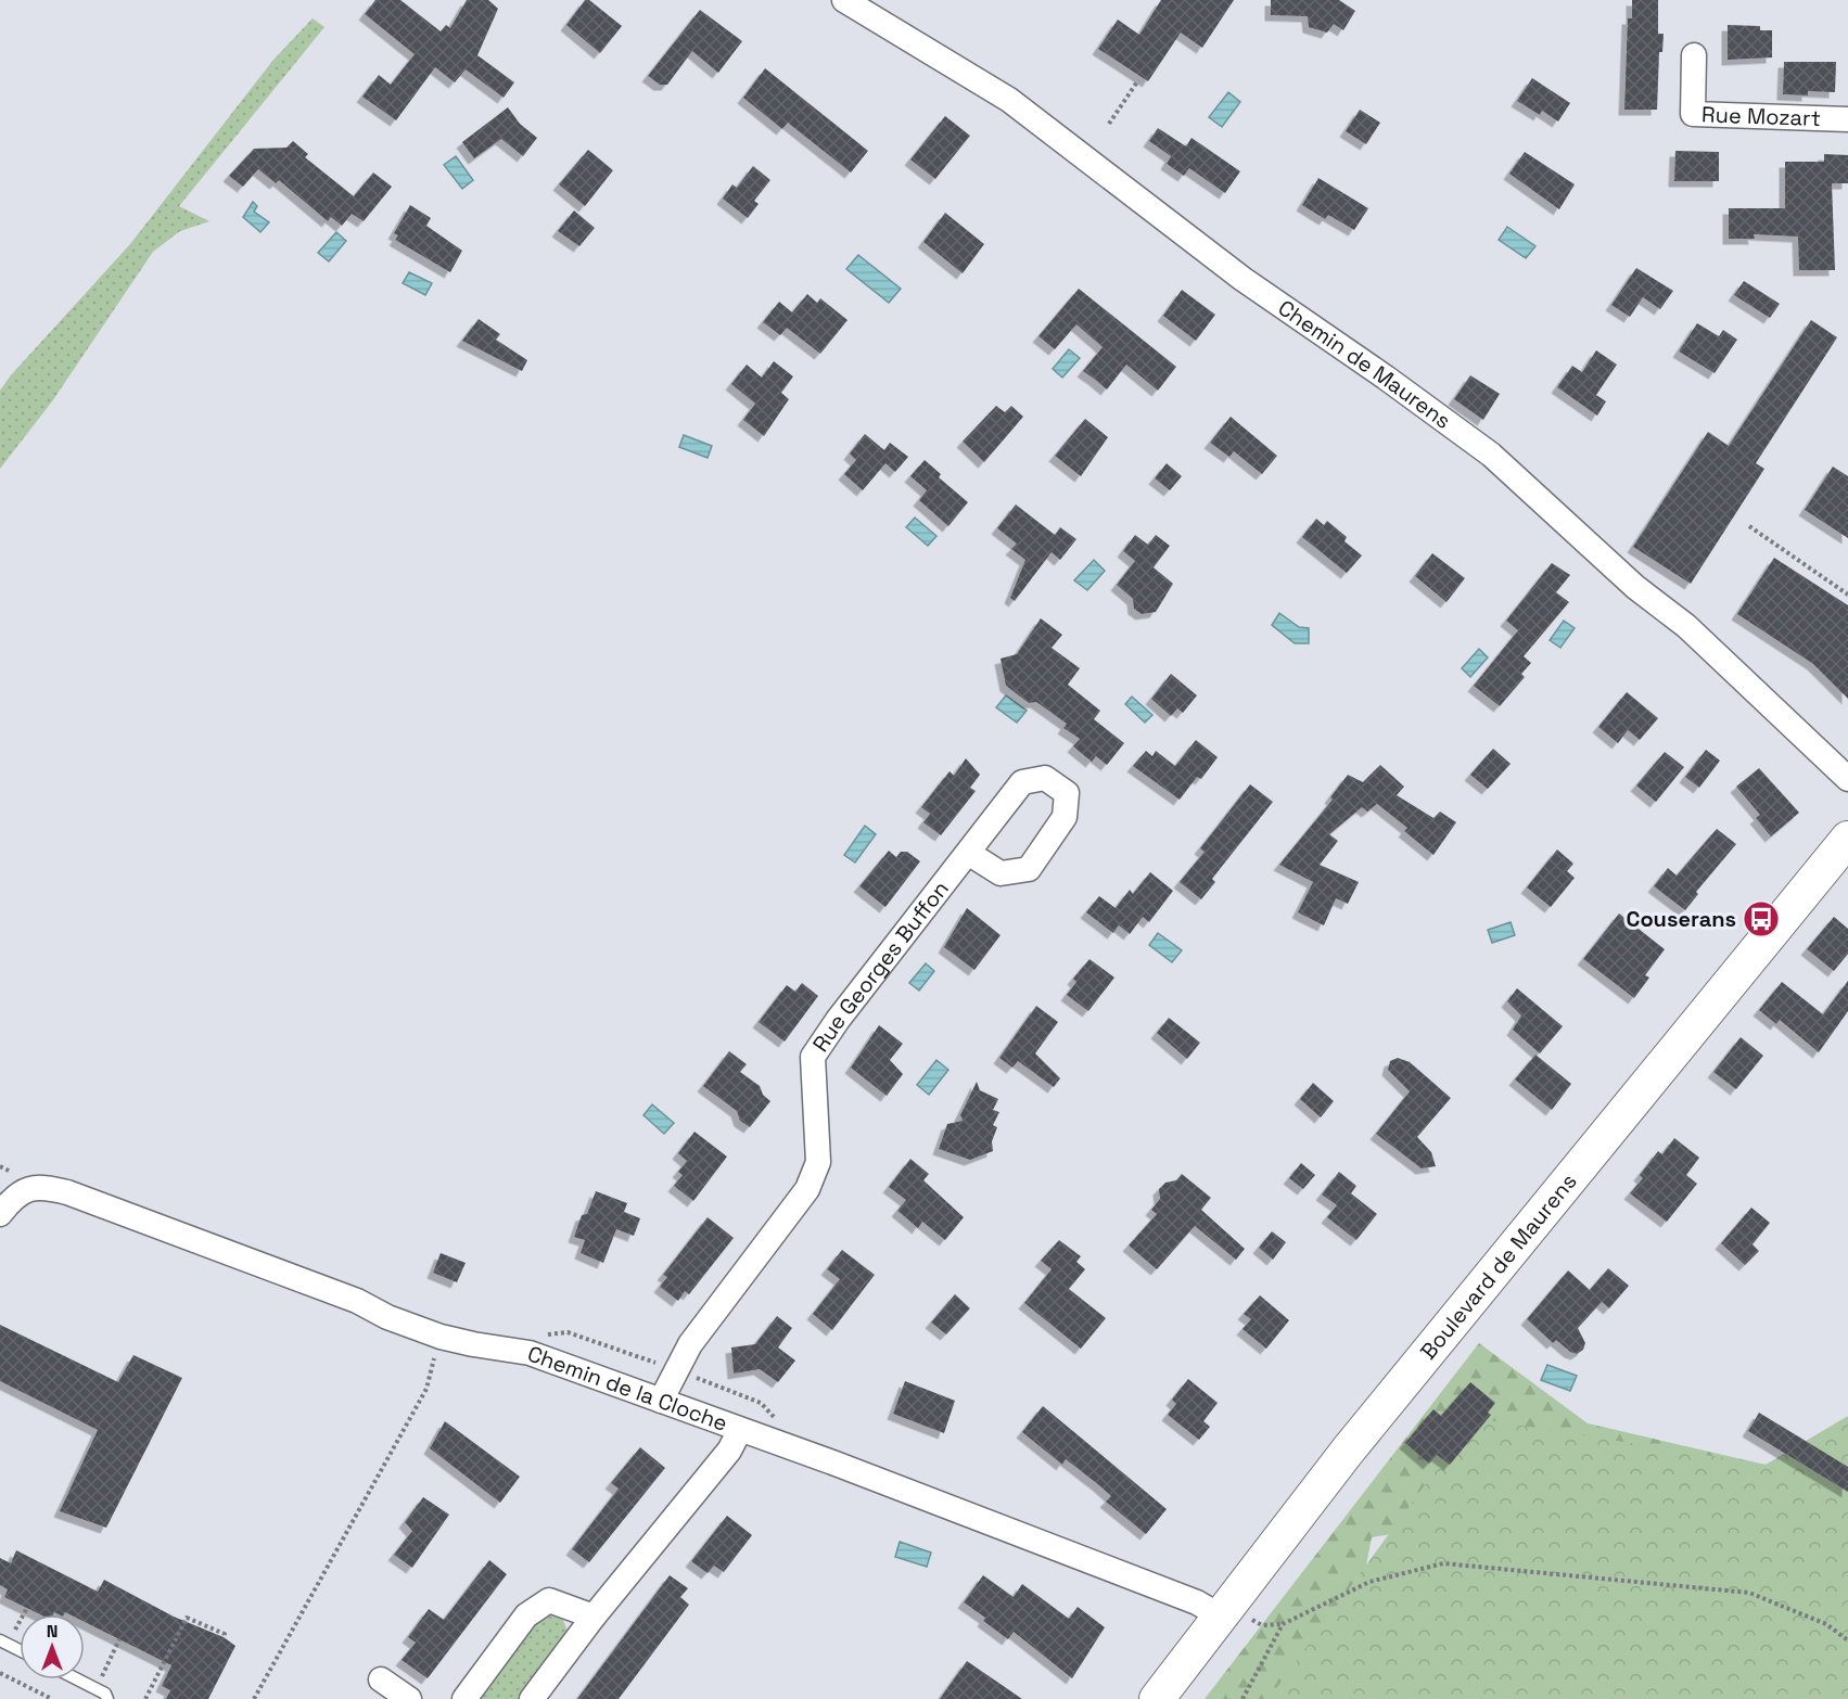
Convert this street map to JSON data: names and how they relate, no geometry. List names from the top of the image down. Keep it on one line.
{"streets":{"street":["Rue Mozart","Chemin de Maurens","Rue Georges Buffon","Boulevard de Maurens","Chemin de la Cloche"]},"crossings":[["Rue Georges Buffon","Chemin de la Cloche"],["Boulevard de Maurens","Chemin de la Cloche"]],"places":{"bus stop":["Couserans"]},"north":"top"}
